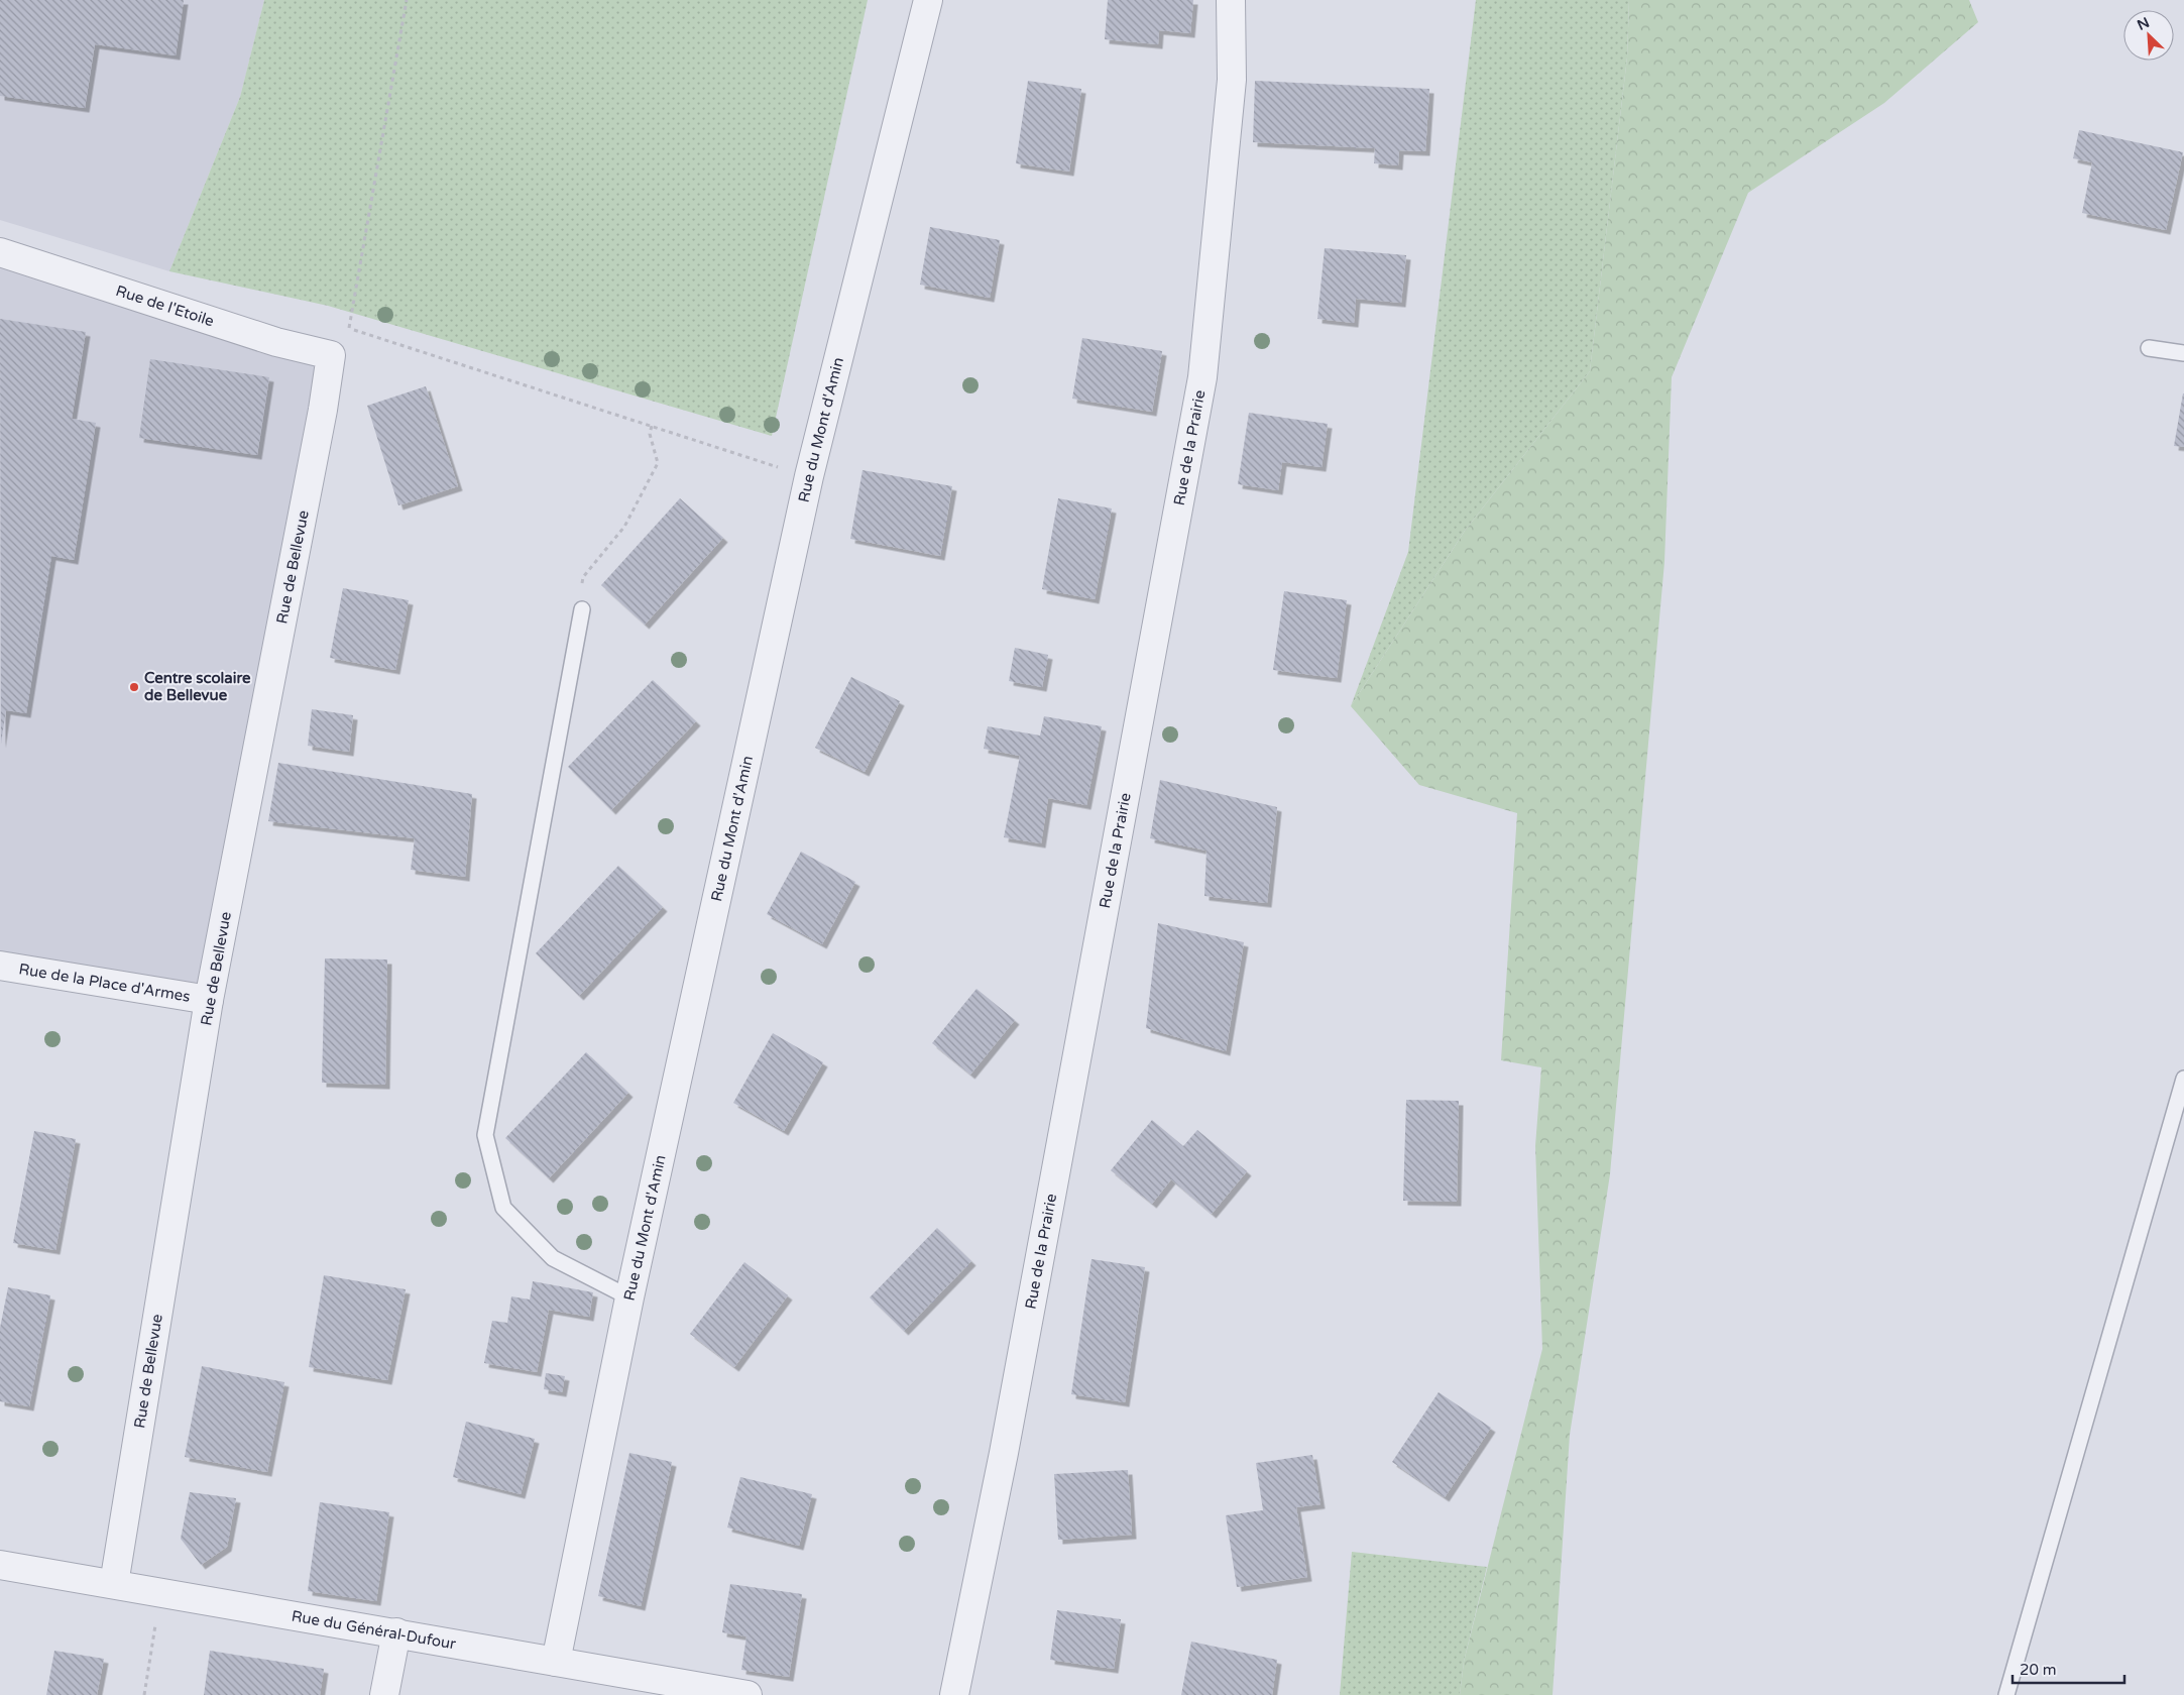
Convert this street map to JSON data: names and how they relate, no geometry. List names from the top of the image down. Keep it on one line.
{"streets":{"street":["Rue de l'Etoile","Rue du Mont d'Amin","Rue de la Prairie","Rue de Bellevue","Rue de la Place d'Armes","Rue du Général-Dufour"]},"crossings":[["Rue de l'Etoile","Rue de Bellevue"],["Rue du Mont d'Amin","Rue du Général-Dufour"],["Rue de Bellevue","Rue de la Place d'Armes"],["Rue de Bellevue","Rue du Général-Dufour"]],"places":["Centre scolaire de Bellevue"],"scale_bar":"20 m","north":"top left"}
